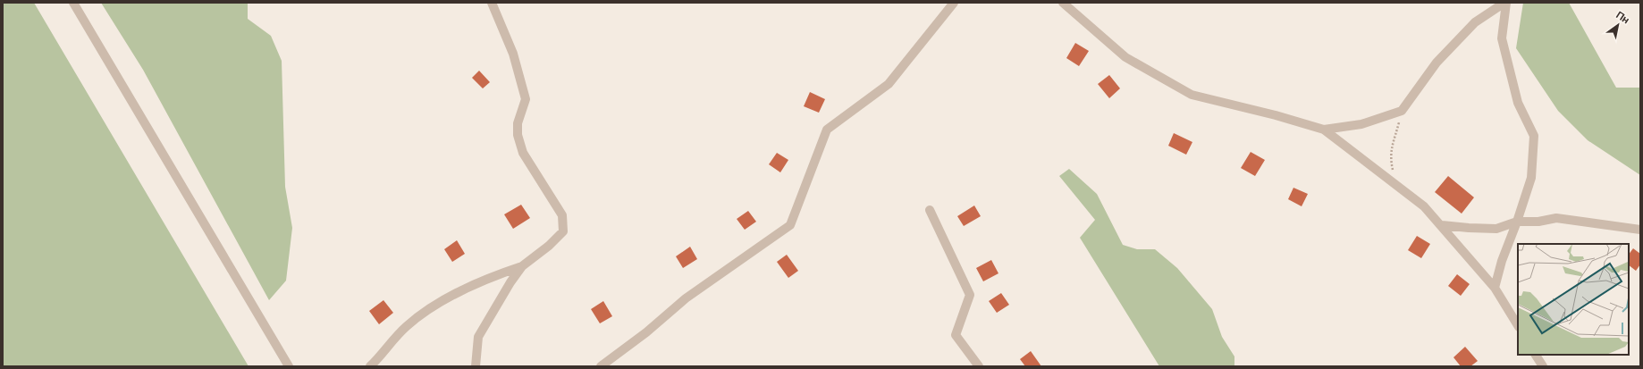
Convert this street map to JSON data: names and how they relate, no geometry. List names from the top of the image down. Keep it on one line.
{"north":"top right"}
